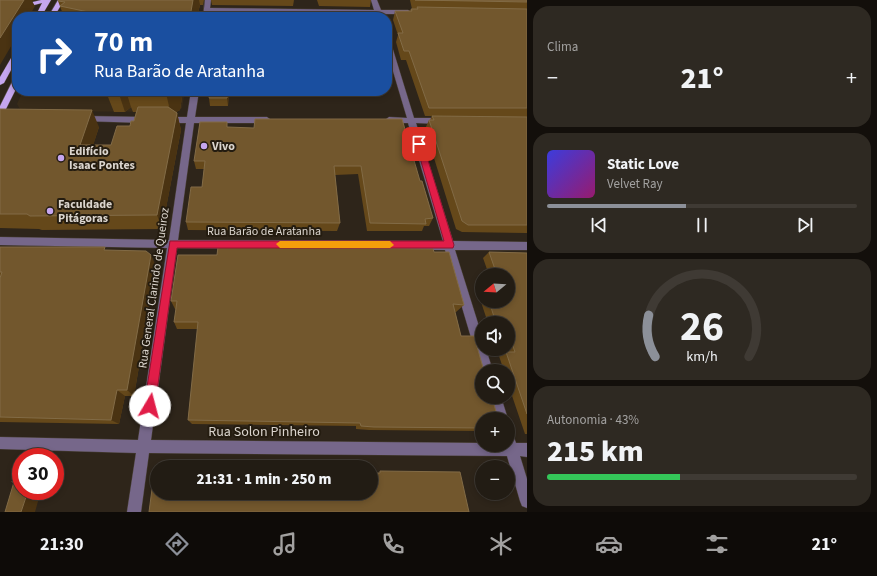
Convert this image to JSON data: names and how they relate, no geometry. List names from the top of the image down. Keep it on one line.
{"streets":{"street":["Rua Barão de Aratanha","Rua General Clarindo de Queiroz","Rua Solon Pinheiro"]},"crossings":[["Rua Barão de Aratanha","Rua General Clarindo de Queiroz"],["Rua General Clarindo de Queiroz","Rua Solon Pinheiro"]],"places":["Vivo","Edifício Isaac Pontes","Faculdade Pitágoras"],"north":"left","page":{"tile":["Clima",["Autonomia · 43%","215 km"]],"turn":["70 m","Rua Barão de Aratanha"],"heat":["−","21°","+"],"song":["Static Love","Velvet Ray"],"map_buttons":["+","−"],"limit":"30","trip":"21:31 · 1 min · 250 m","tabs":["21:30","21°"],"gauge":["26","km/h"]}}
